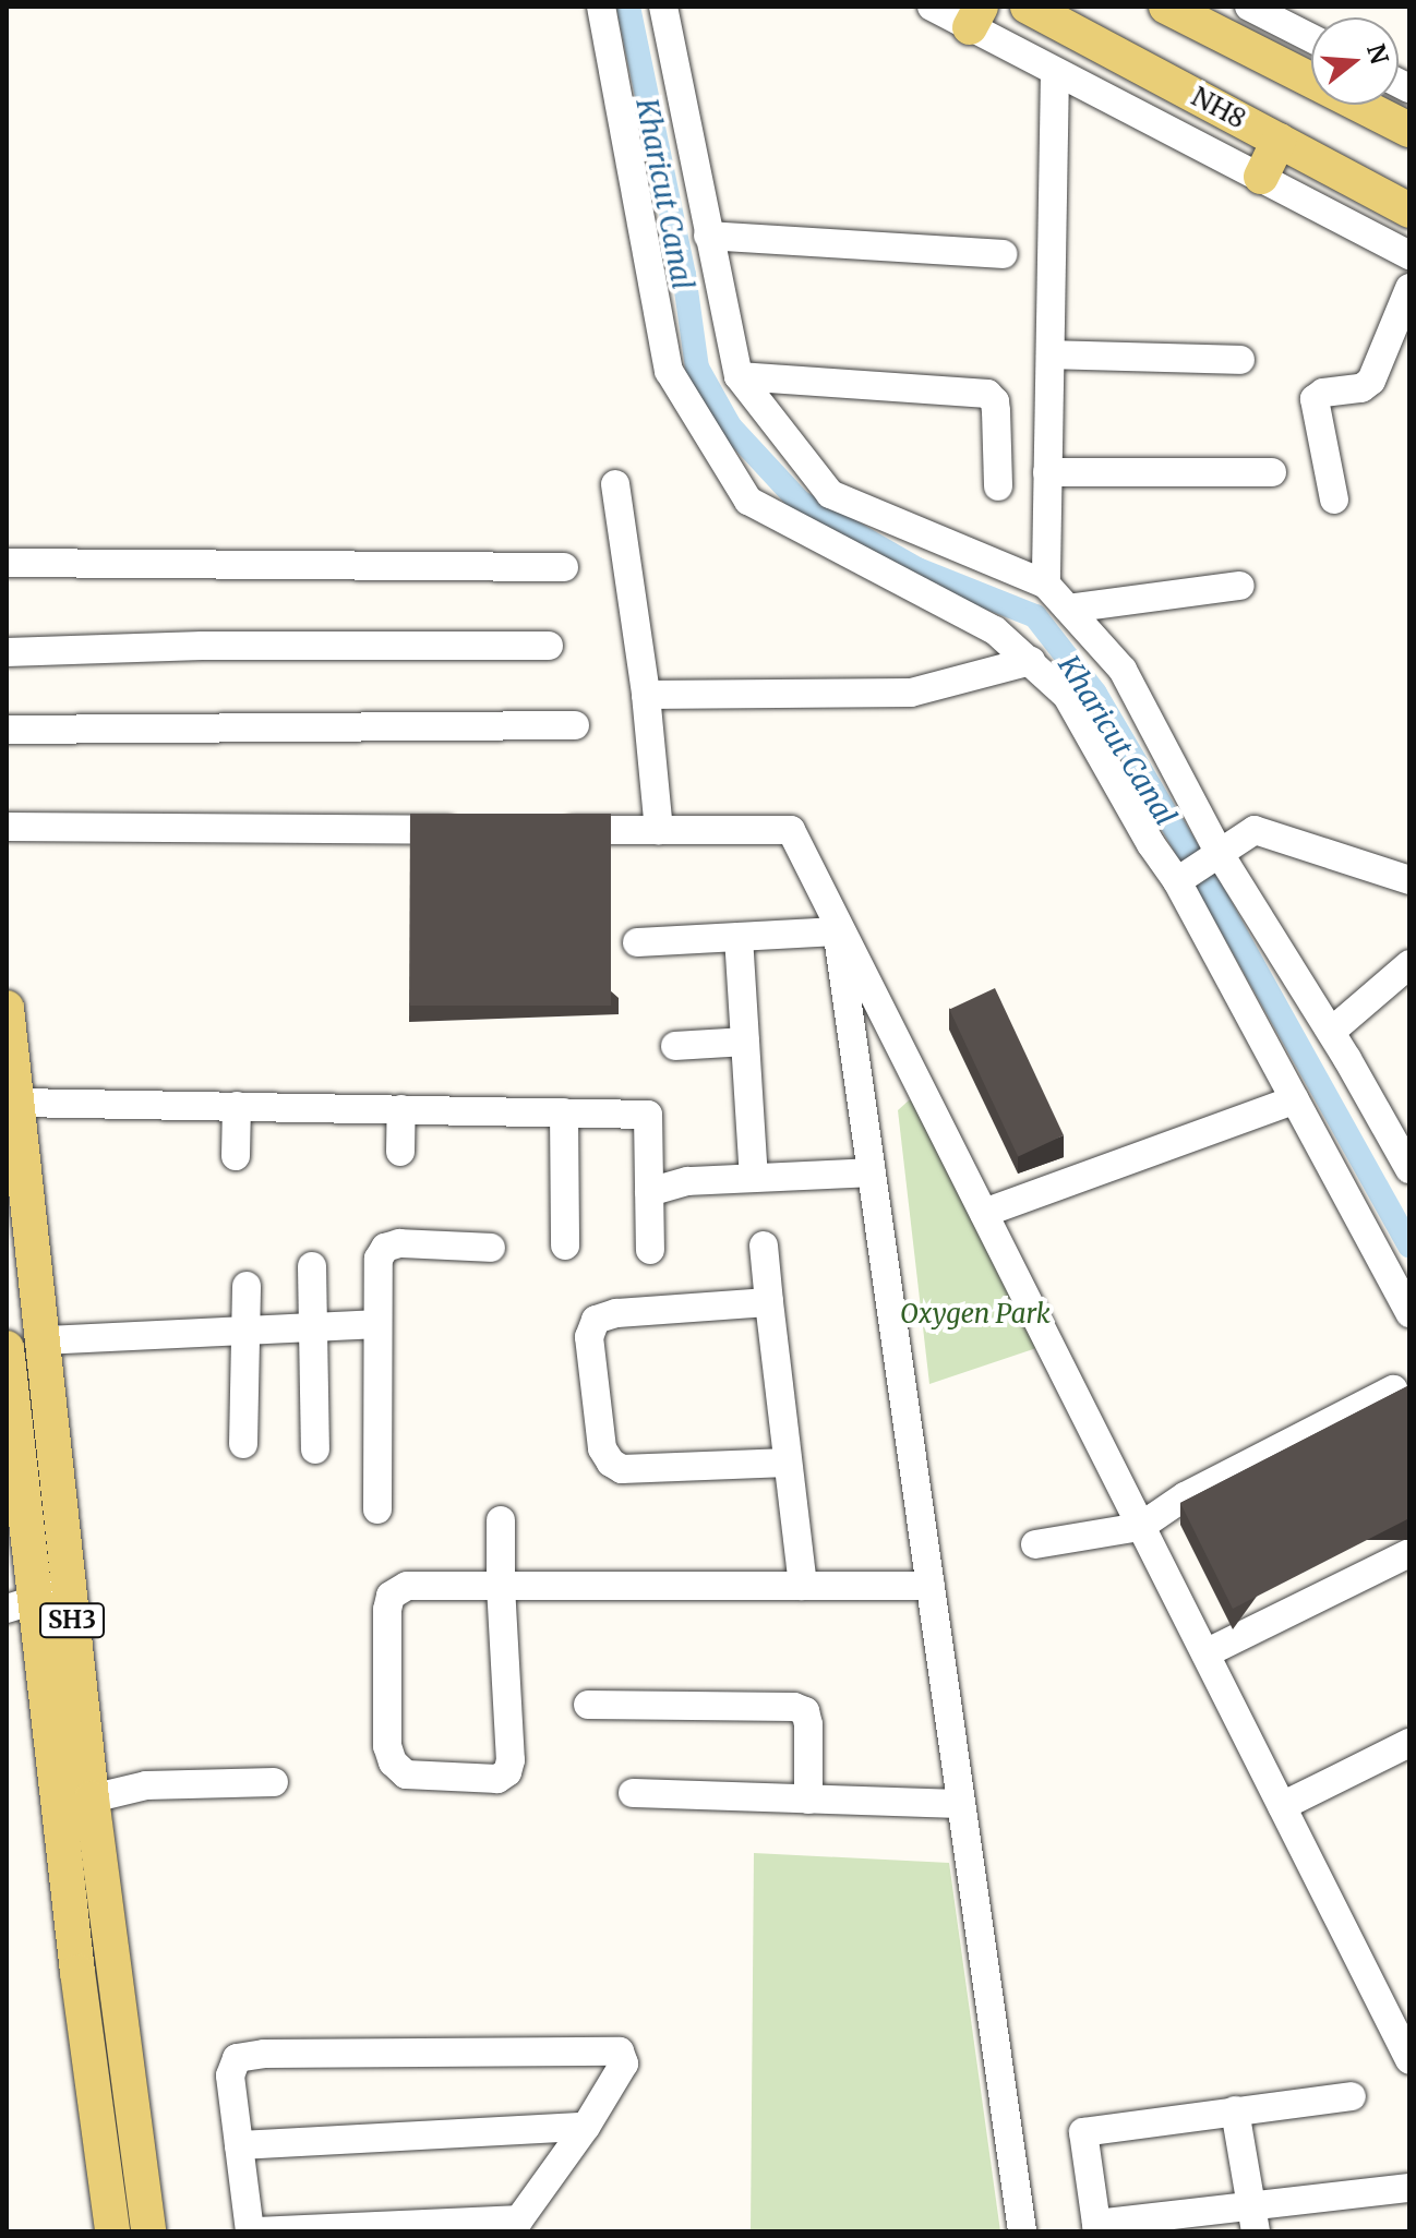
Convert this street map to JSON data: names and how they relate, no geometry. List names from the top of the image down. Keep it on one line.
{"streets":{"main road":["NH8","SH3"]},"water":["Kharicut Canal"],"parks":["Oxygen Park"],"north":"right"}
